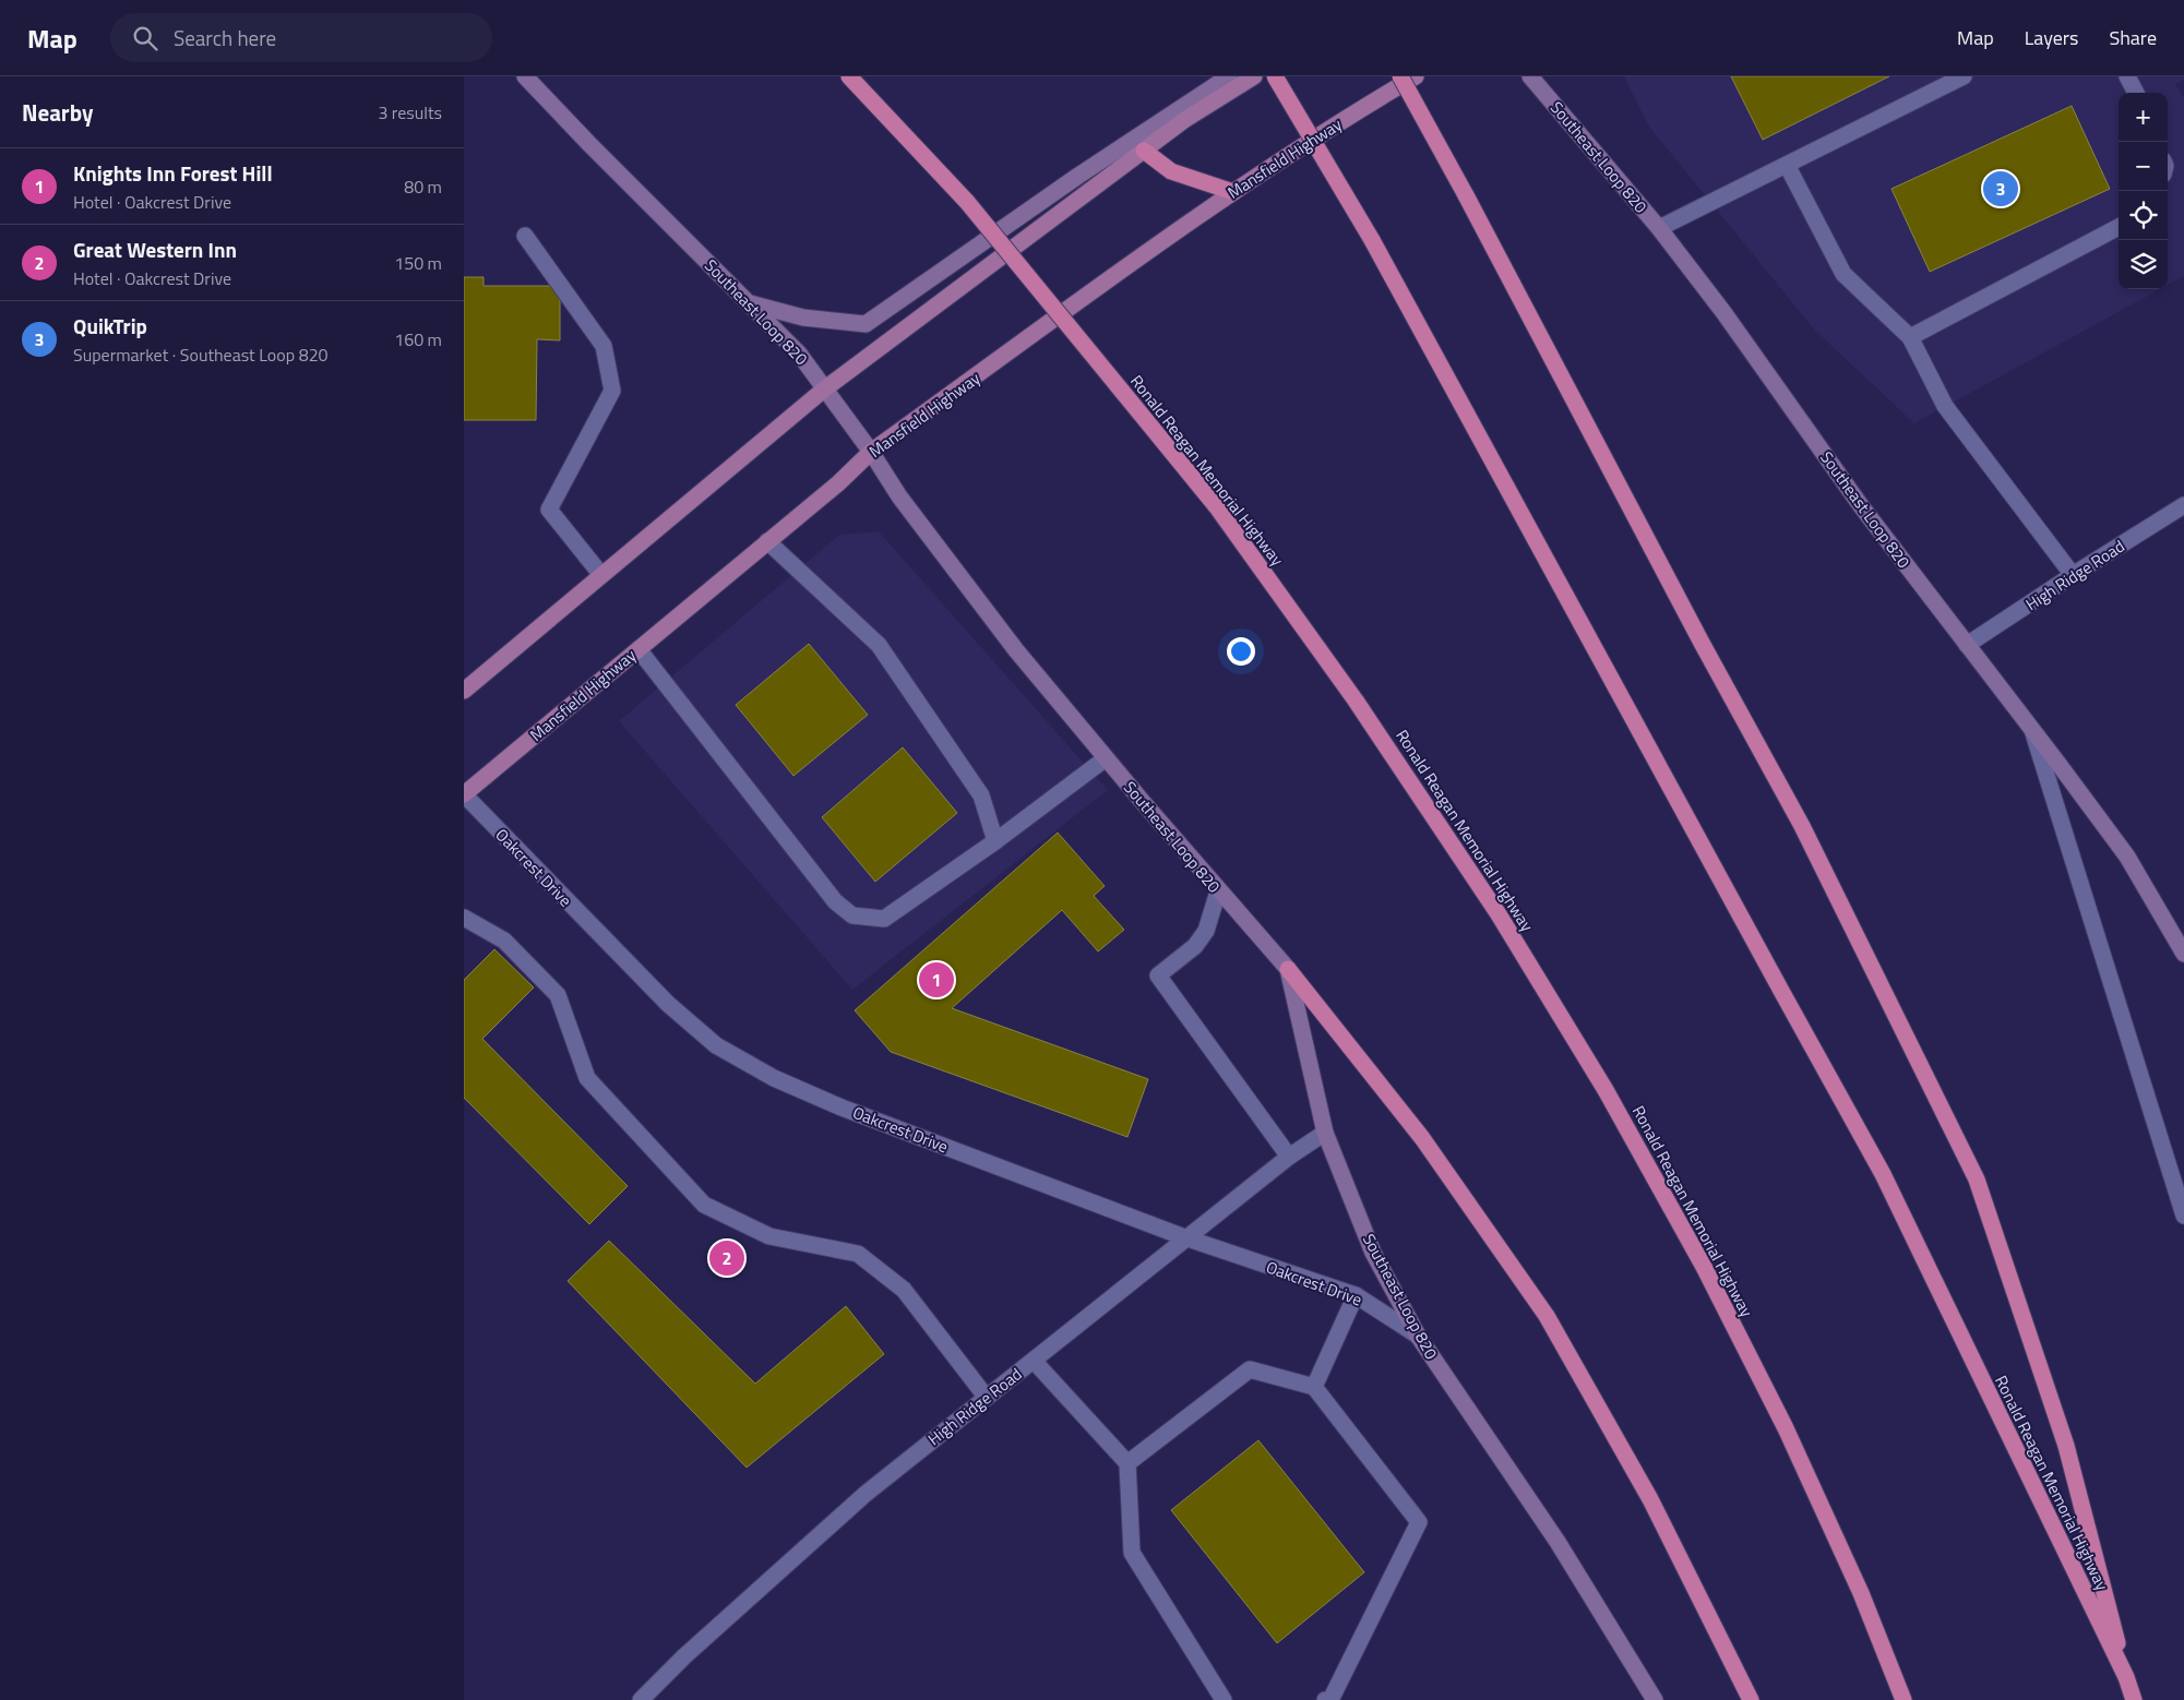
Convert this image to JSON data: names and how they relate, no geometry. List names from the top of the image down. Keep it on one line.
{"streets":{"highway":["Ronald Reagan Memorial Highway"],"main road":["Southeast Loop 820","Mansfield Highway"],"street":["High Ridge Road","Oakcrest Drive"]},"crossings":[["Southeast Loop 820","Mansfield Highway"],["Southeast Loop 820","High Ridge Road"],["Southeast Loop 820","Oakcrest Drive"],["Mansfield Highway","Oakcrest Drive"],["High Ridge Road","Oakcrest Drive"]],"page":{"header":"Map","search":"Search here","nav":["Map","Layers","Share"],"heading":["Nearby","3 results"],"map_buttons":["+","−"],"list":[{"mark":"1","name":"Knights Inn Forest Hill","note":"Hotel · Oakcrest Drive","value":"80 m"},{"mark":"2","name":"Great Western Inn","note":"Hotel · Oakcrest Drive","value":"150 m"},{"mark":"3","name":"QuikTrip","note":"Supermarket · Southeast Loop 820","value":"160 m"}],"pins":["3","1","2"]}}
